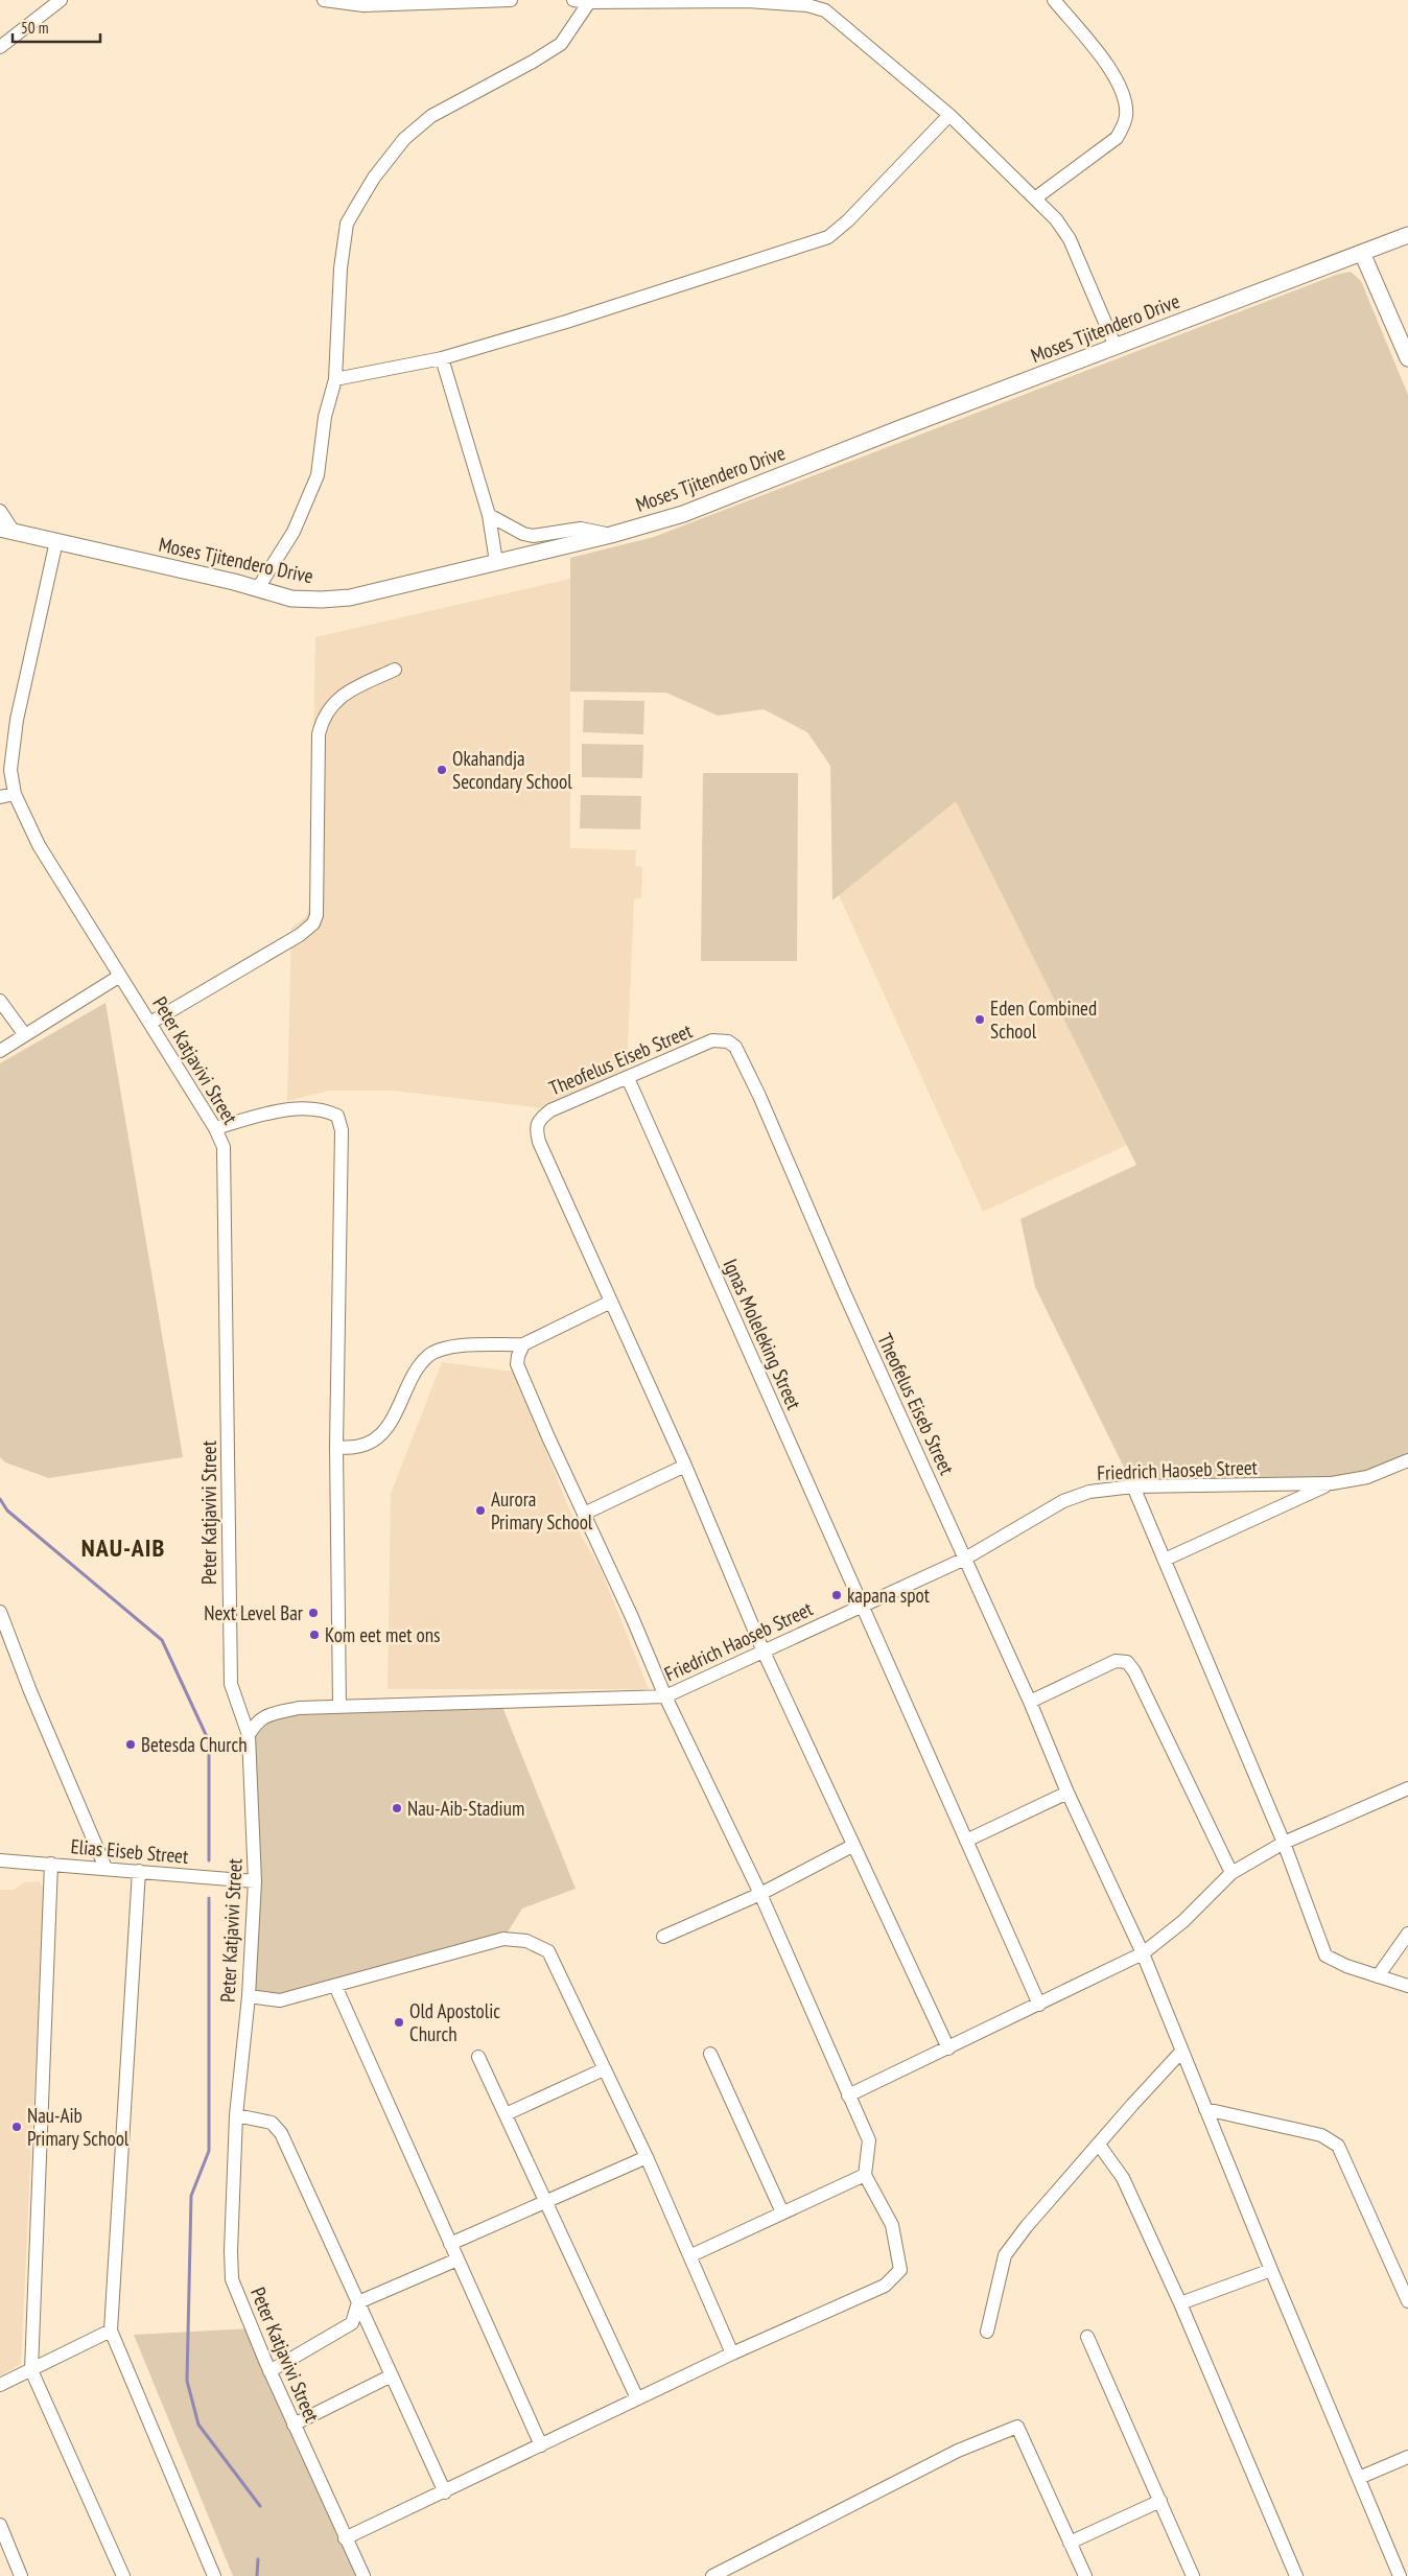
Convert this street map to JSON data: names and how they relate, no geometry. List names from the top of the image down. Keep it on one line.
{"streets":{"street":["Moses Tjitendero Drive","Theofelus Eiseb Street","Peter Katjavivi Street","Ignas Moleleking Street","Friedrich Haoseb Street","Elias Eiseb Street"]},"crossings":[["Moses Tjitendero Drive","Peter Katjavivi Street"],["Theofelus Eiseb Street","Ignas Moleleking Street"],["Theofelus Eiseb Street","Friedrich Haoseb Street"],["Peter Katjavivi Street","Friedrich Haoseb Street"],["Peter Katjavivi Street","Elias Eiseb Street"],["Ignas Moleleking Street","Friedrich Haoseb Street"]],"districts":["NAU-AIB"],"places":["Okahandja Secondary School","Eden Combined School","Aurora Primary School","kapana spot","Next Level Bar","Kom eet met ons","Betesda Church","Nau-Aib-Stadium","Old Apostolic Church","Nau-Aib Primary School"],"scale_bar":"50 m"}
